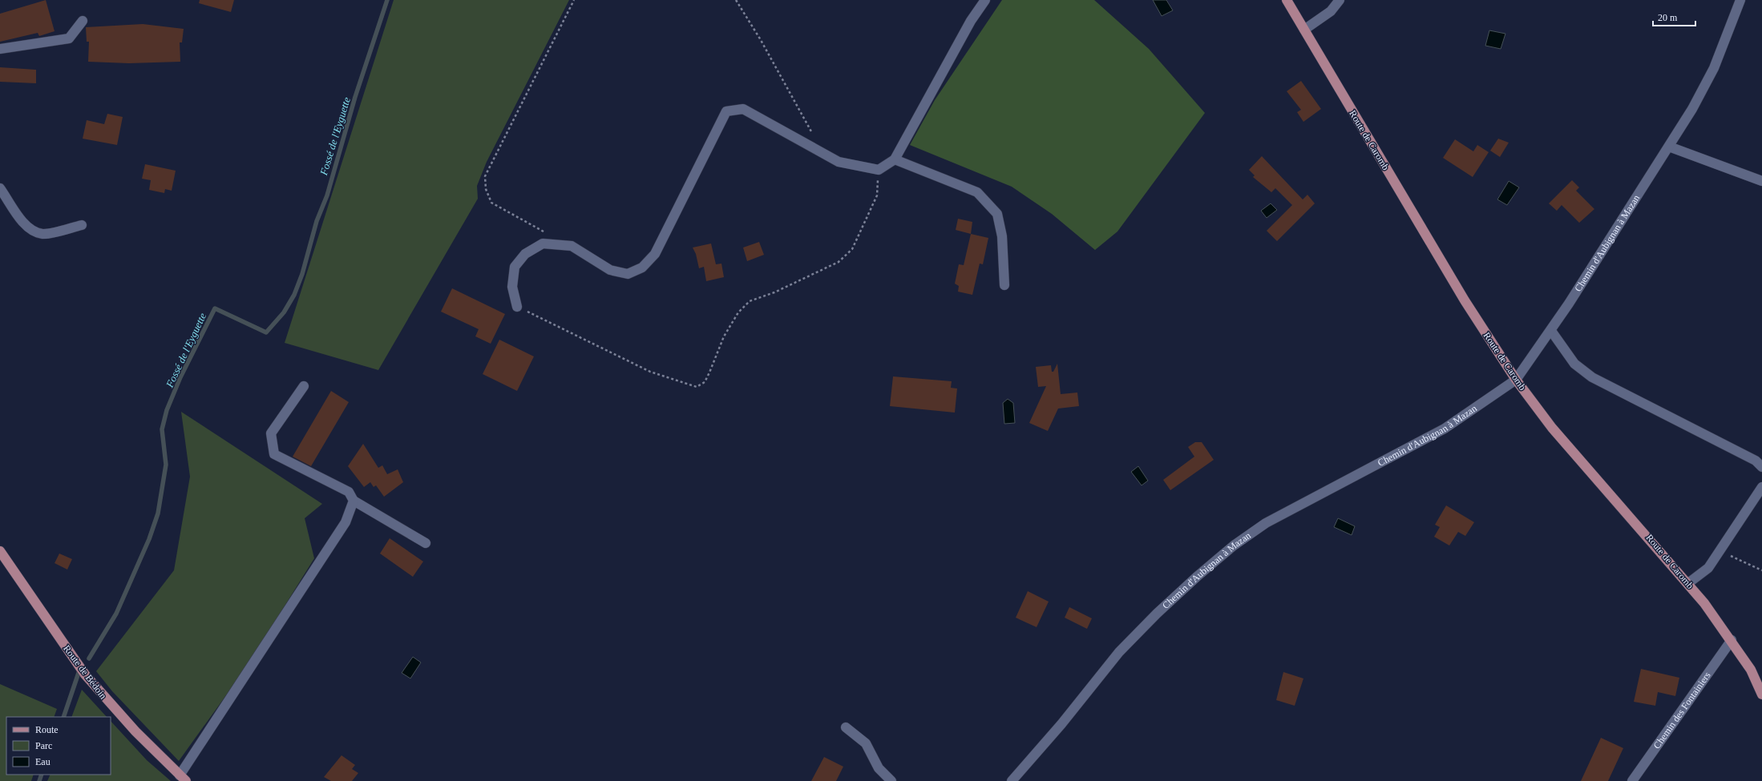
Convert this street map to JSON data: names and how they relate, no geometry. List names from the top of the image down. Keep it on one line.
{"streets":{"main road":["Route de Caromb","Route de Bédoin"],"street":["Chemin d'Aubignan à Mazan","Chemin des Fontainiers"]},"crossings":[["Route de Caromb","Chemin d'Aubignan à Mazan"],["Route de Caromb","Chemin des Fontainiers"]],"water":["Fossé de l'Eyguette"],"legend":["Route","Parc","Eau"],"scale_bar":"20 m"}
